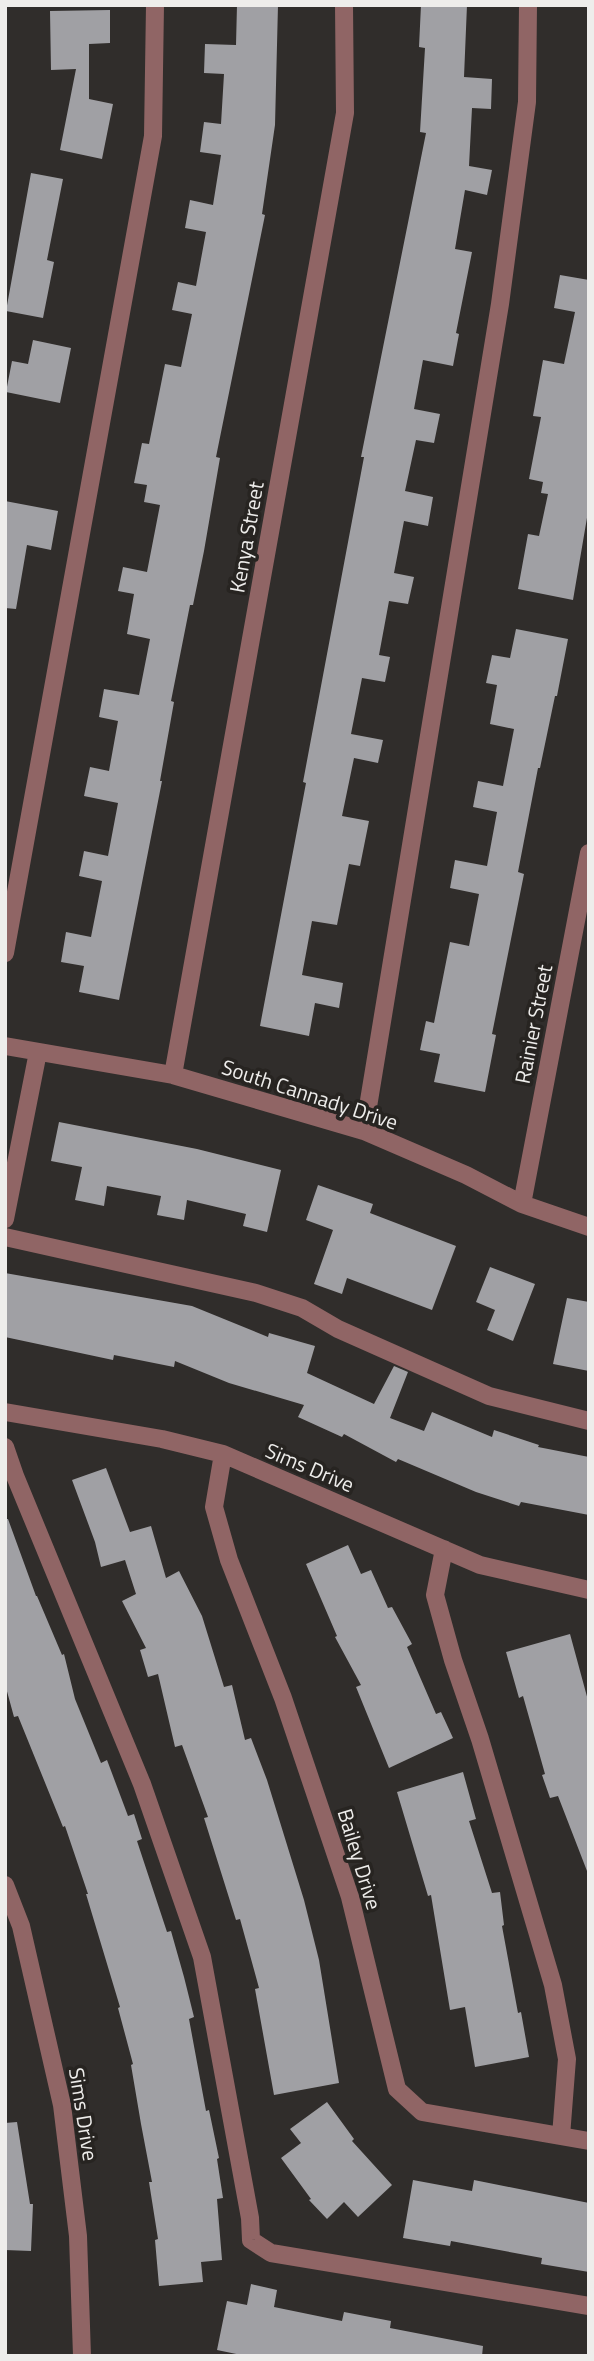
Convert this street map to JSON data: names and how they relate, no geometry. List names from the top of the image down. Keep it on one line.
{"streets":{"street":["Kenya Street","Rainier Street","South Cannady Drive","Sims Drive","Bailey Drive"]},"crossings":[["Kenya Street","South Cannady Drive"],["Rainier Street","South Cannady Drive"],["Sims Drive","Bailey Drive"]]}
